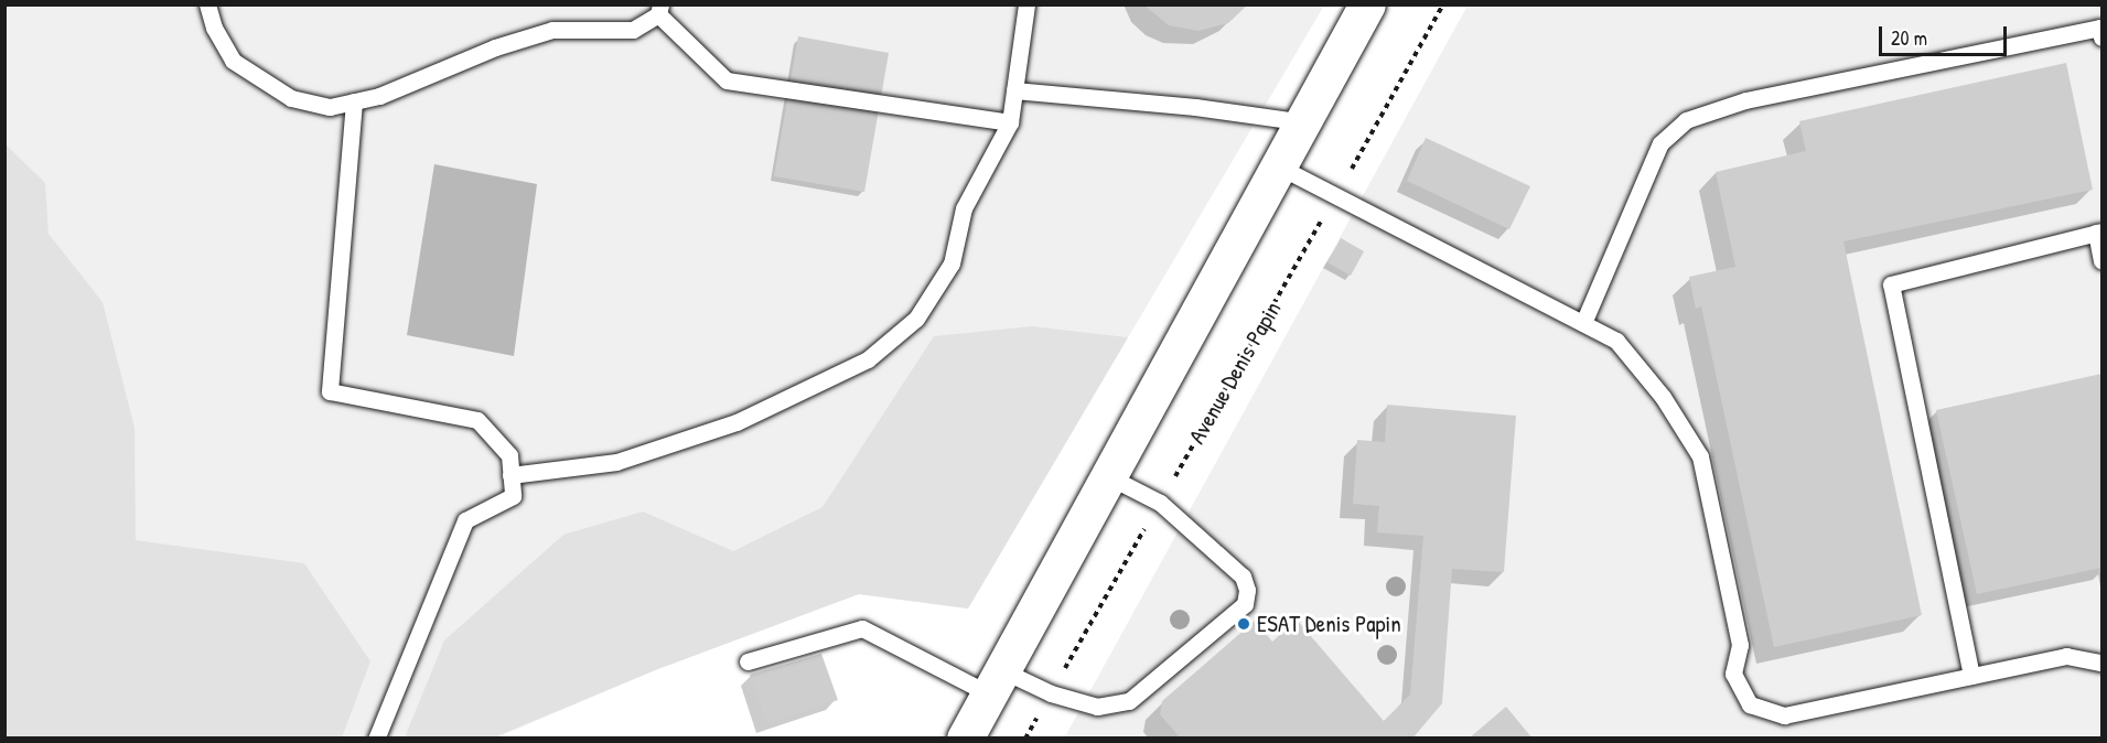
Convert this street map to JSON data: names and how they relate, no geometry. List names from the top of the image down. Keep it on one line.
{"streets":{"path":["Avenue Denis Papin"]},"places":["ESAT Denis Papin"],"scale_bar":"20 m"}
